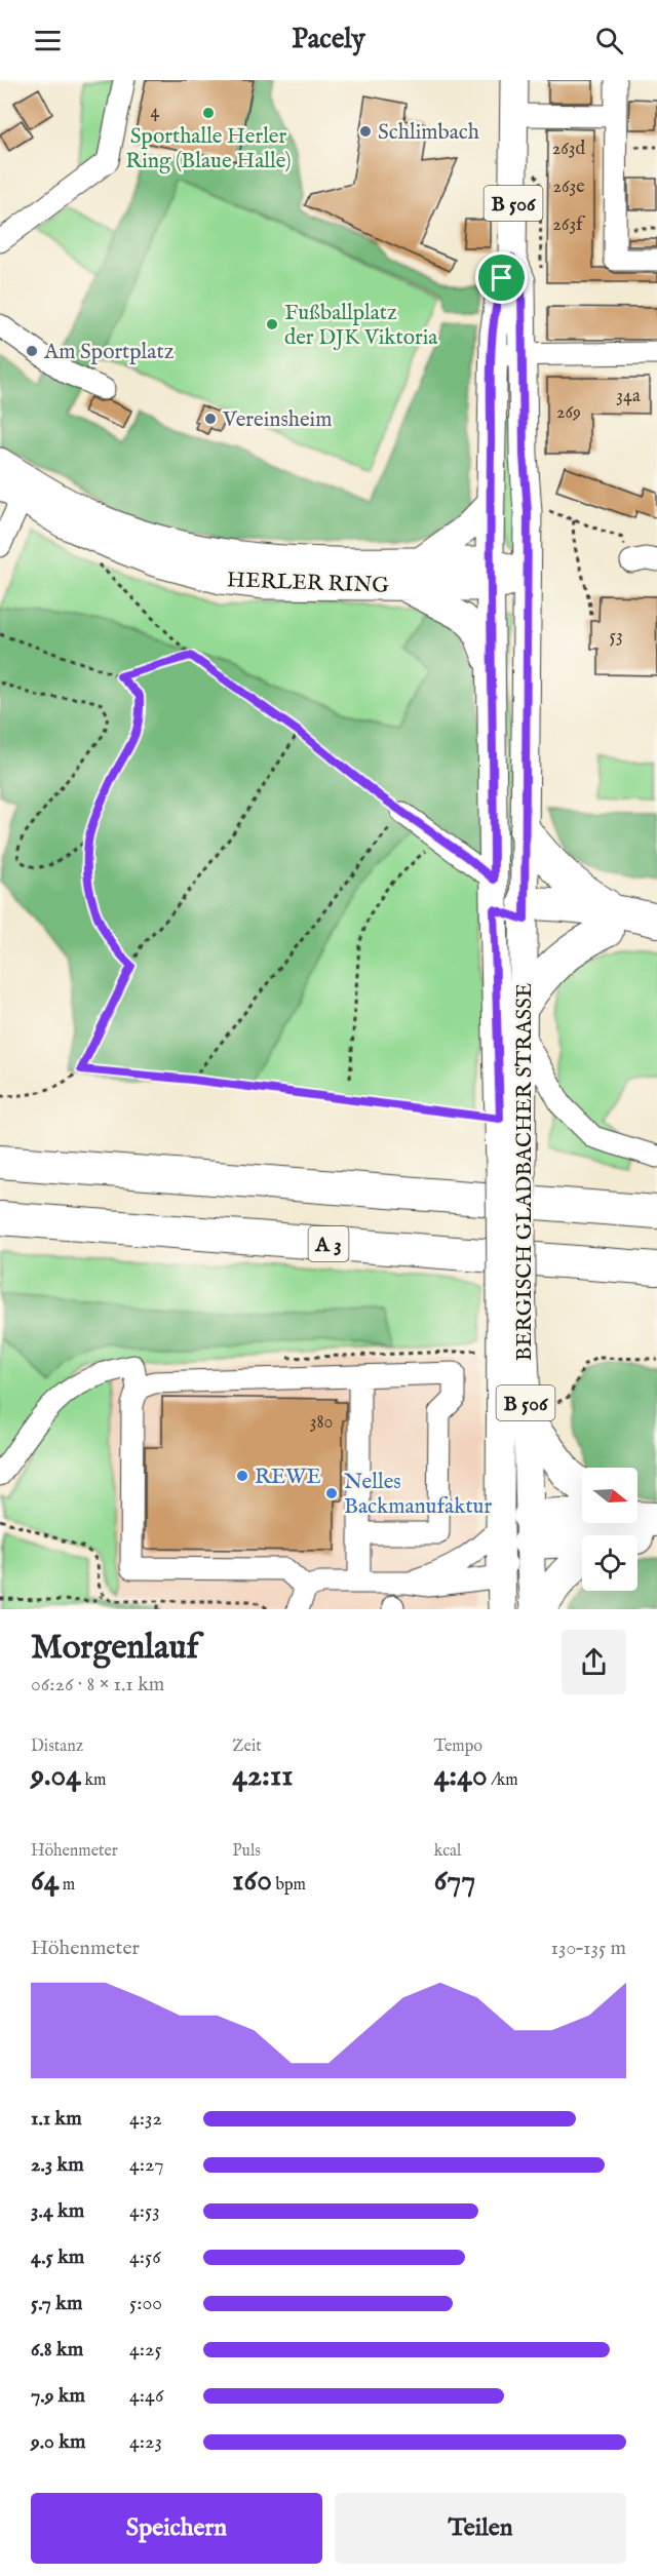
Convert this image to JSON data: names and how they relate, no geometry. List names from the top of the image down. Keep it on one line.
{"streets":{"highway":["A 3"],"main road":["B 506","HERLER RING","BERGISCH GLADBACHER STRASSE"]},"crossings":[["HERLER RING","BERGISCH GLADBACHER STRASSE"]],"places":["Sporthalle Herler Ring (Blaue Halle)","Schlimbach","Fußballplatz der DJK Viktoria","Am Sportplatz","Vereinsheim","REWE","Nelles Backmanufaktur"],"house_numbers":["4","263d","263e","263f","34a","269","53","380"],"north":"right","page":{"header":"Pacely","heading":["Morgenlauf","06:26 · 8 × 1.1 km"],"stats":[["Distanz","9.04 km"],["Zeit","42:11"],["Tempo","4:40 /km"],["Höhenmeter","64 m"],["Puls","160 bpm"],["kcal","677"]],"chart":["Höhenmeter","130–135 m"],"list":[{"name":"1.1 km","note":"4:32"},{"name":"2.3 km","note":"4:27"},{"name":"3.4 km","note":"4:53"},{"name":"4.5 km","note":"4:56"},{"name":"5.7 km","note":"5:00"},{"name":"6.8 km","note":"4:25"},{"name":"7.9 km","note":"4:46"},{"name":"9.0 km","note":"4:23"}],"buttons":["Speichern","Teilen"]}}
